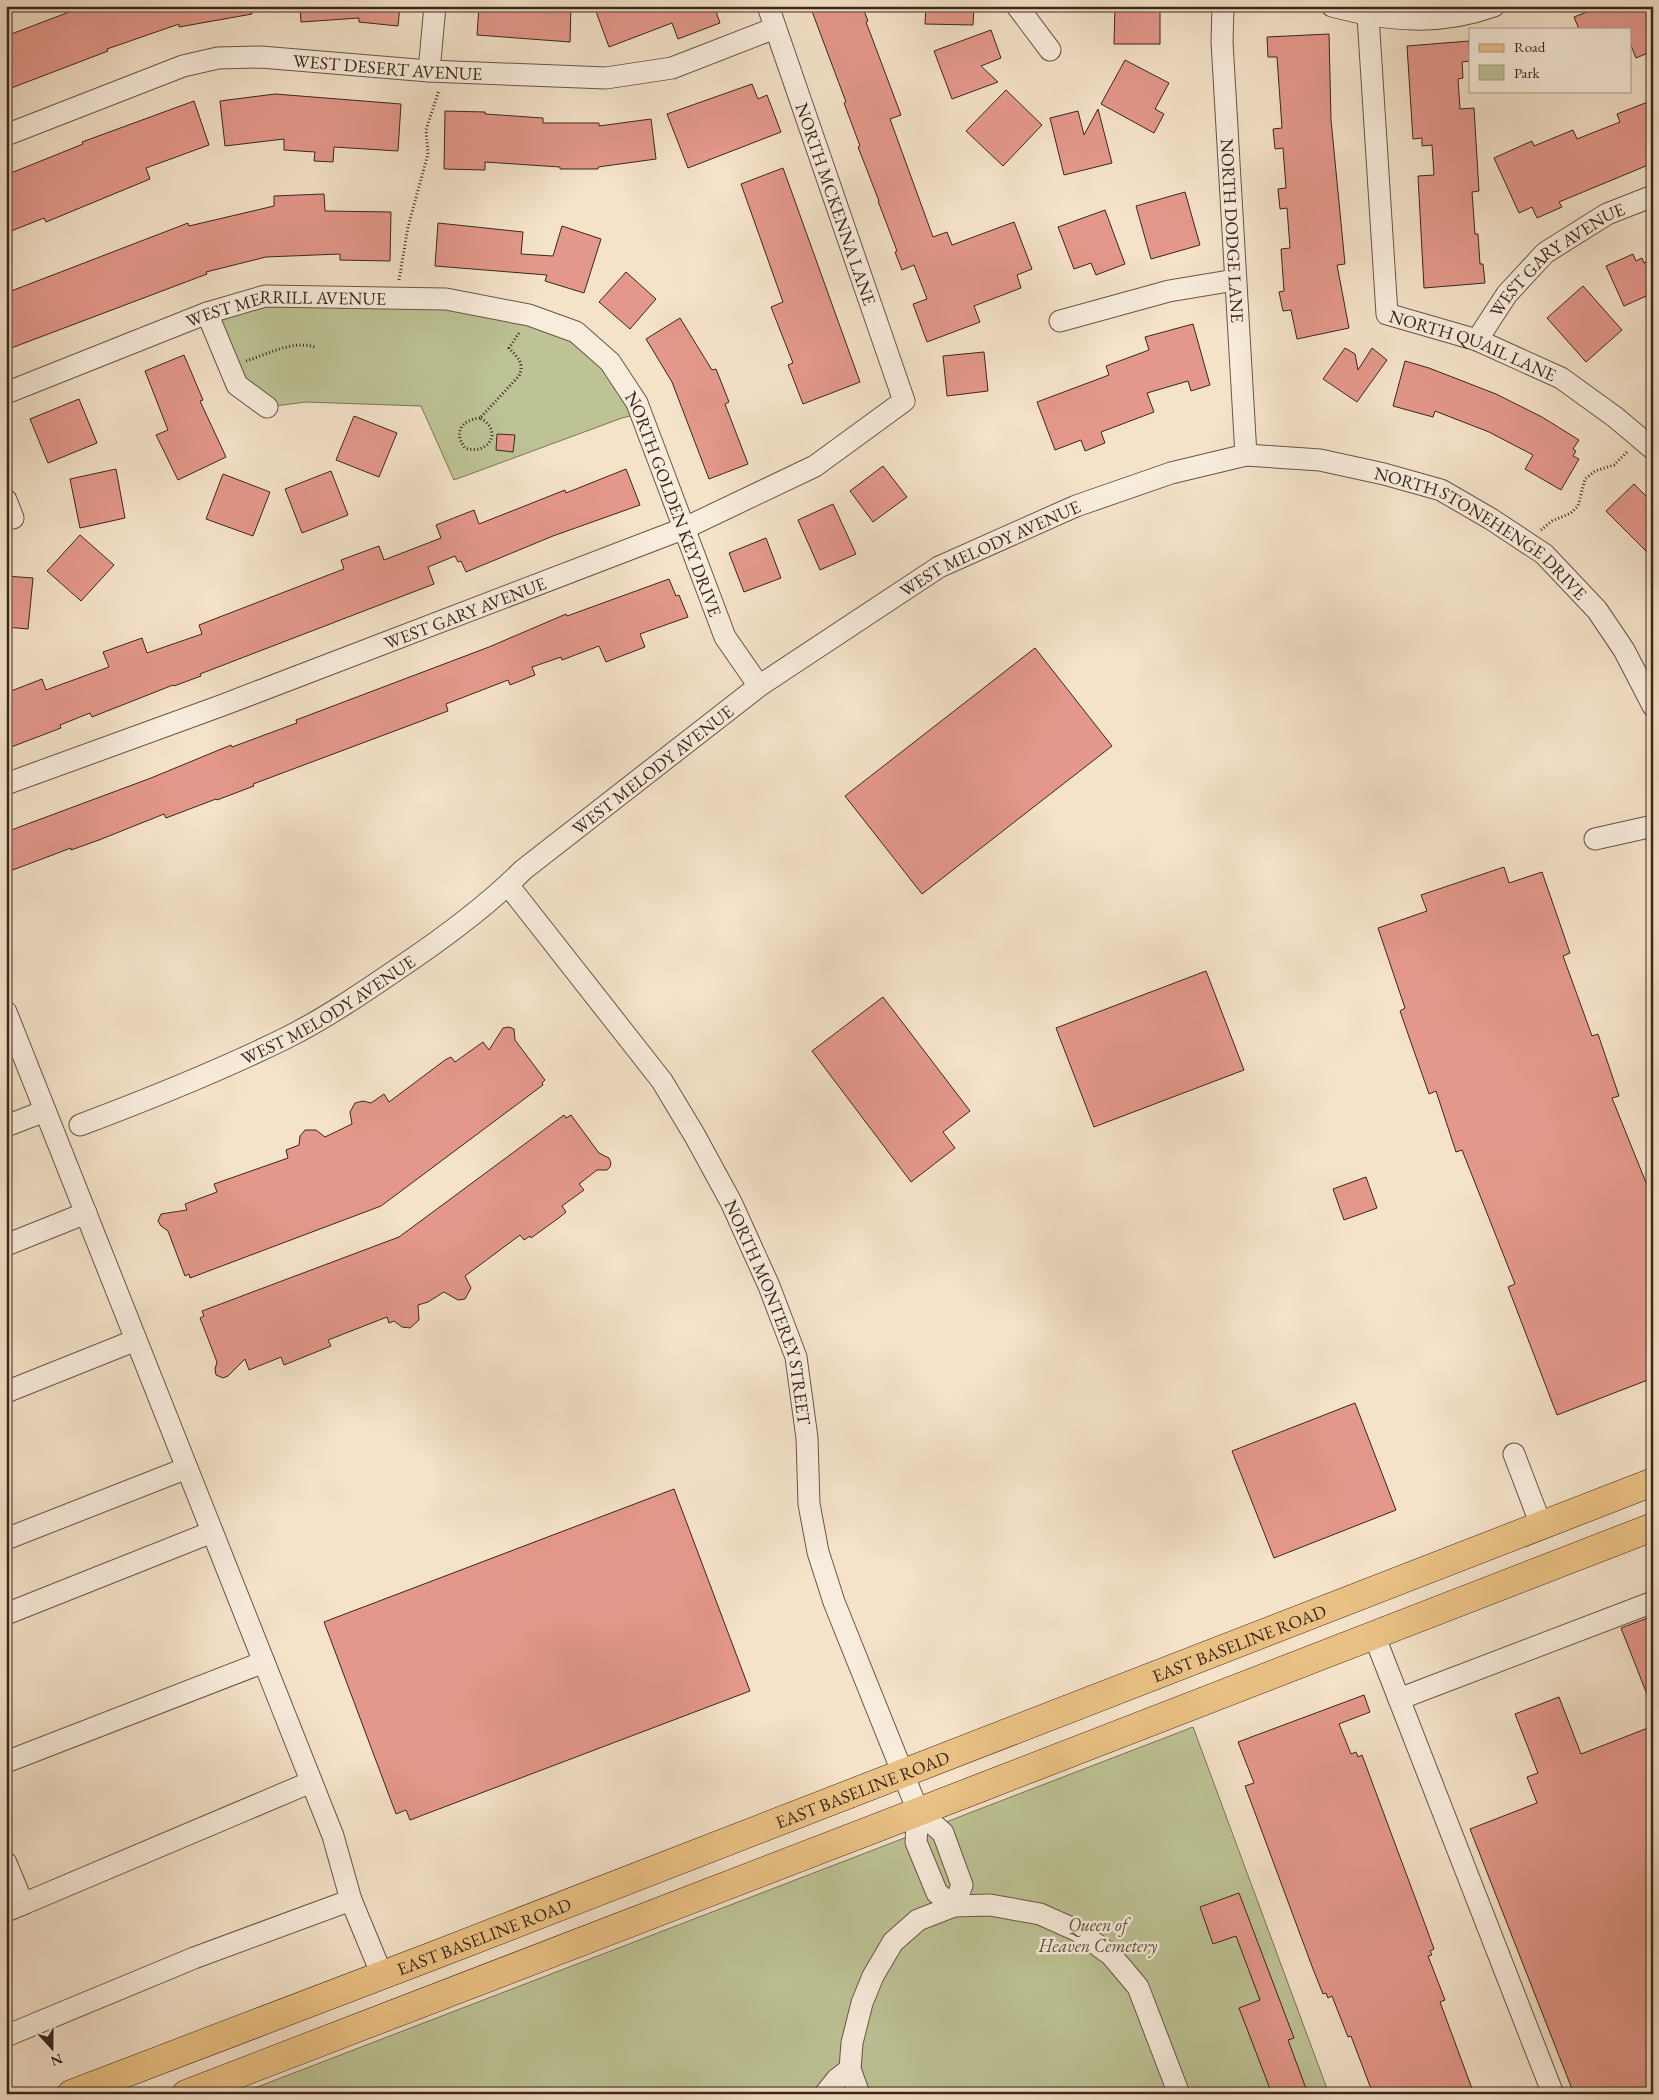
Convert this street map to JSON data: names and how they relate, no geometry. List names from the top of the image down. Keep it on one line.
{"streets":{"main road":["EAST BASELINE ROAD"],"street":["WEST DESERT AVENUE","NORTH MCKENNA LANE","NORTH DODGE LANE","WEST GARY AVENUE","WEST MERRILL AVENUE","NORTH QUAIL LANE","NORTH GOLDEN KEY DRIVE","NORTH STONEHENGE DRIVE","WEST MELODY AVENUE","NORTH MONTEREY STREET"]},"crossings":[["WEST DESERT AVENUE","NORTH MCKENNA LANE"],["NORTH MCKENNA LANE","WEST GARY AVENUE"],["NORTH DODGE LANE","NORTH STONEHENGE DRIVE"],["NORTH DODGE LANE","WEST MELODY AVENUE"],["WEST GARY AVENUE","NORTH QUAIL LANE"],["WEST GARY AVENUE","NORTH GOLDEN KEY DRIVE"],["WEST MERRILL AVENUE","NORTH GOLDEN KEY DRIVE"],["NORTH GOLDEN KEY DRIVE","WEST MELODY AVENUE"],["NORTH STONEHENGE DRIVE","WEST MELODY AVENUE"],["WEST MELODY AVENUE","NORTH MONTEREY STREET"],["NORTH MONTEREY STREET","EAST BASELINE ROAD"]],"parks":["Queen of Heaven Cemetery"],"legend":["Road","Park"],"north":"bottom"}
